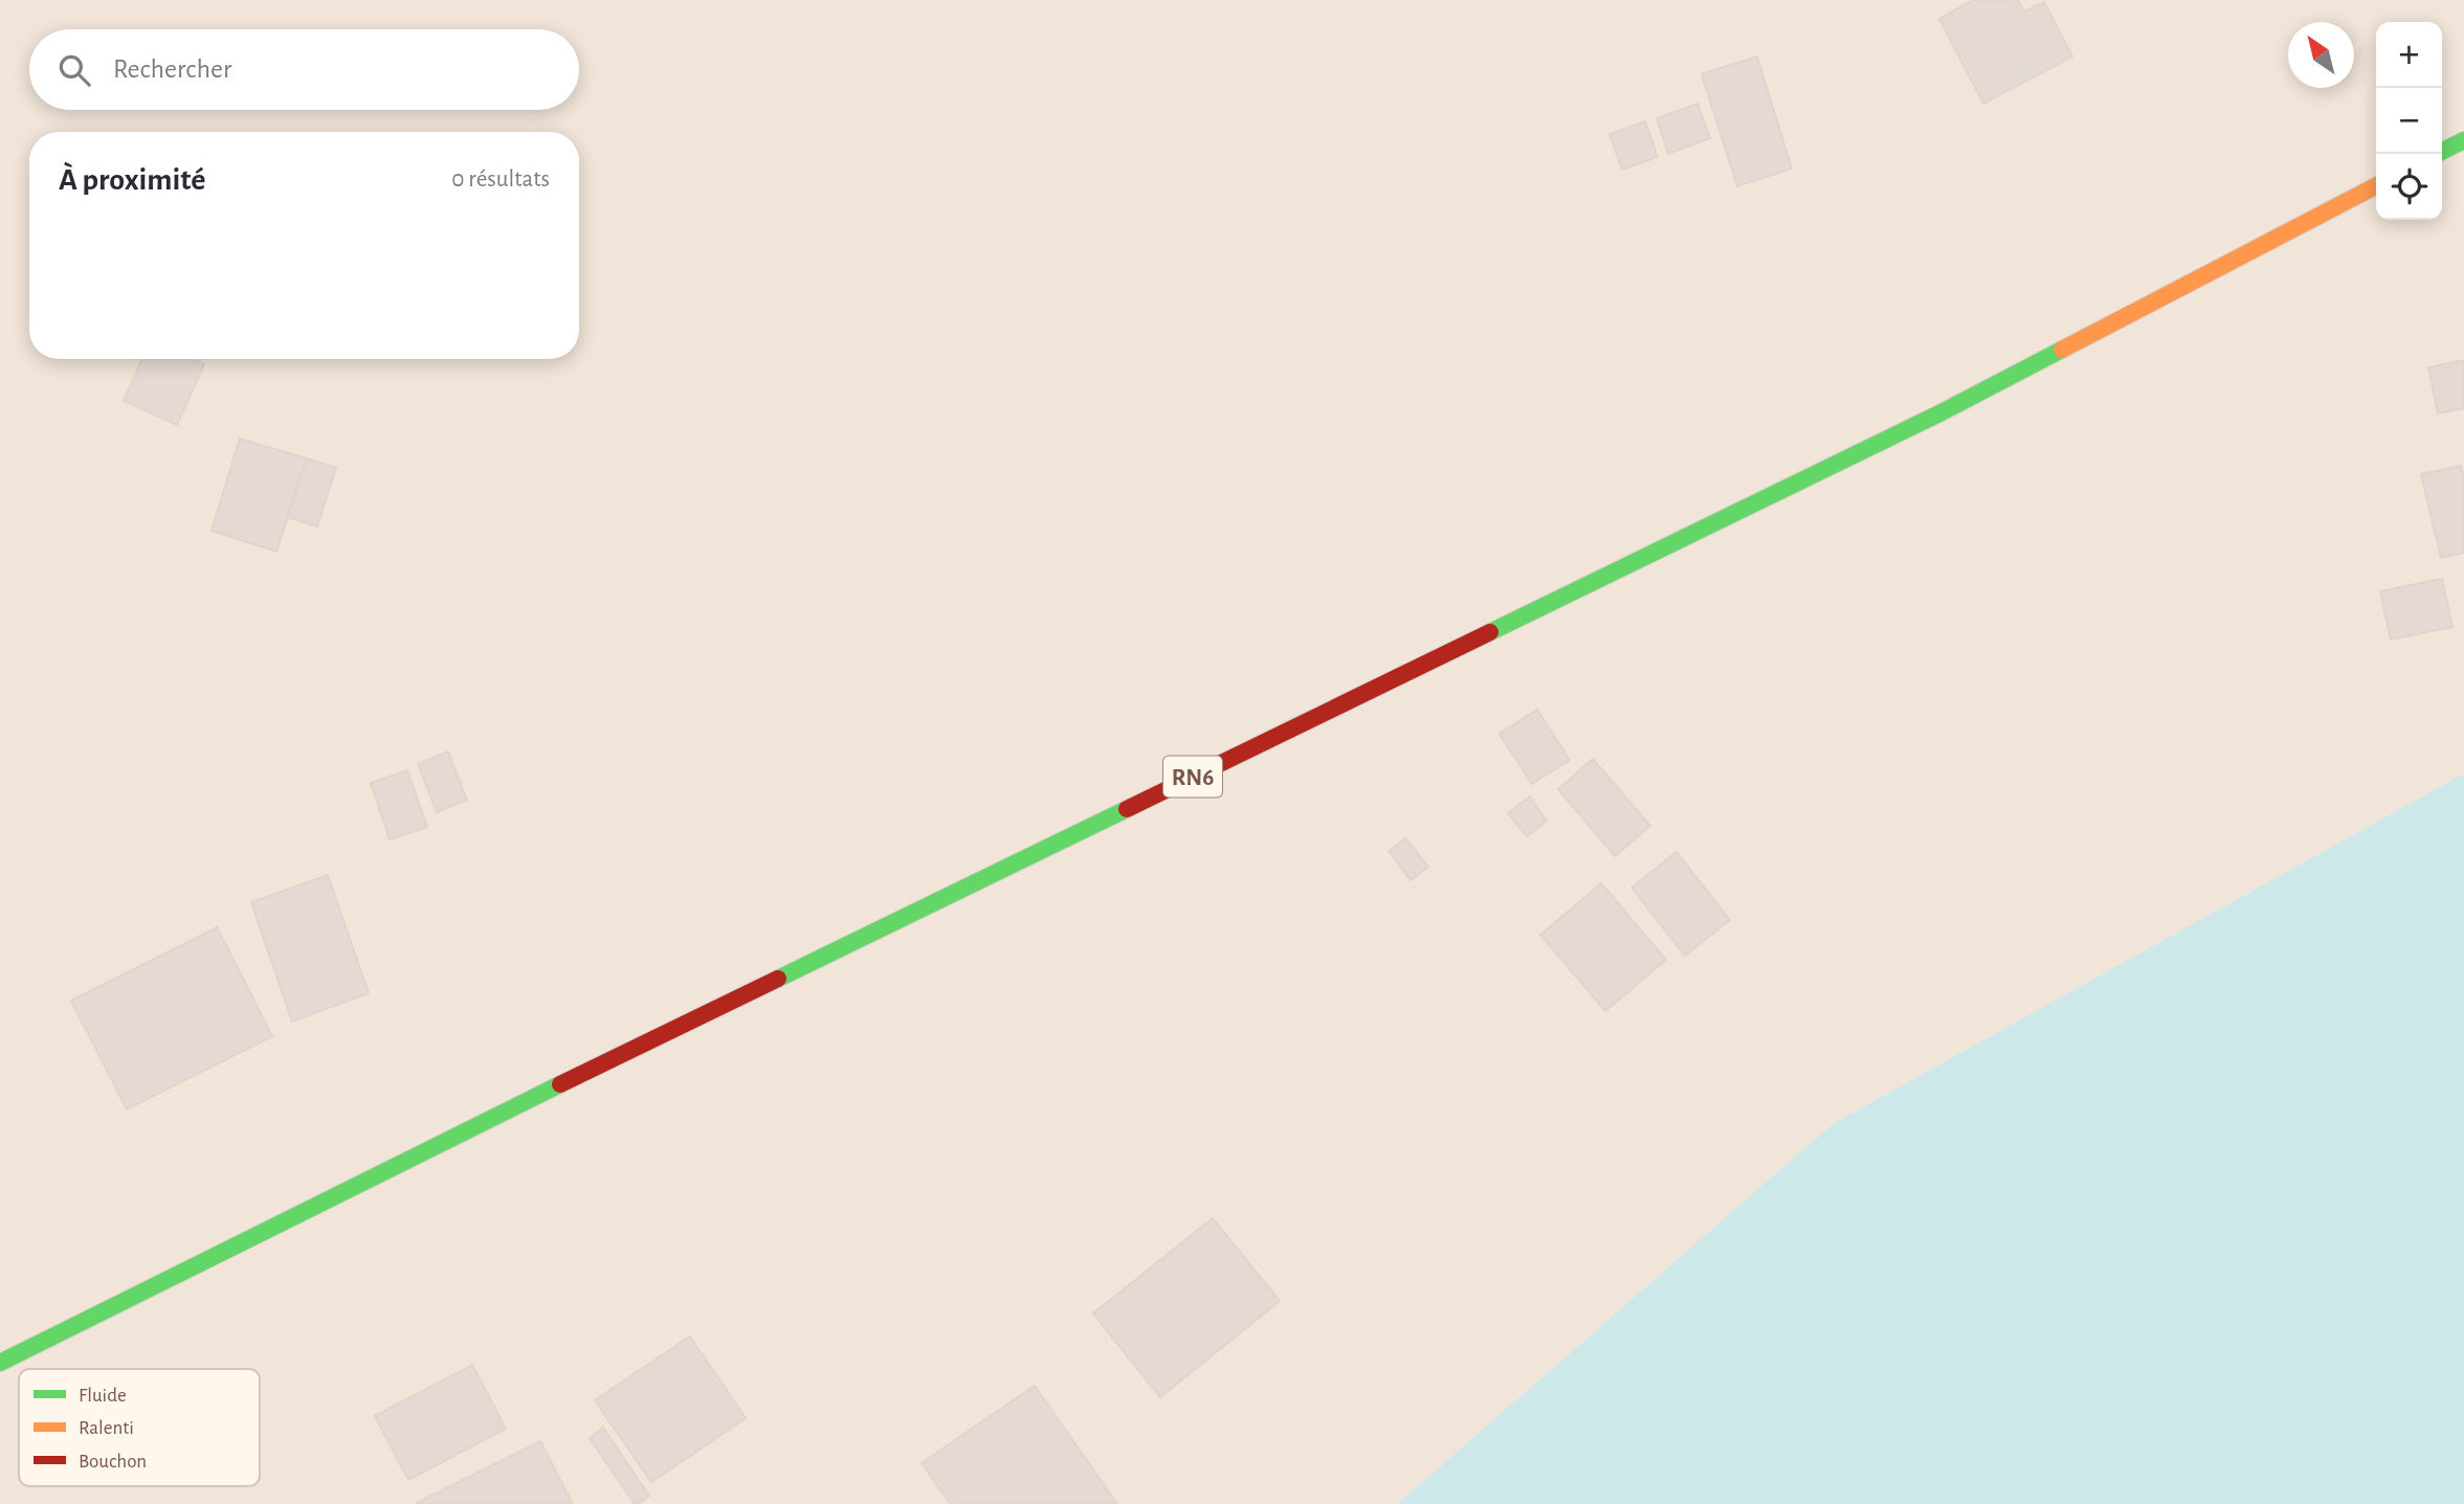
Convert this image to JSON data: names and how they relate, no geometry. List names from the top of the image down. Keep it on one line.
{"streets":{"highway":["RN6"]},"legend":["Fluide","Ralenti","Bouchon"],"north":"top left","page":{"map_buttons":["+","−"],"search":"Rechercher","heading":["À proximité","0 résultats"]}}
